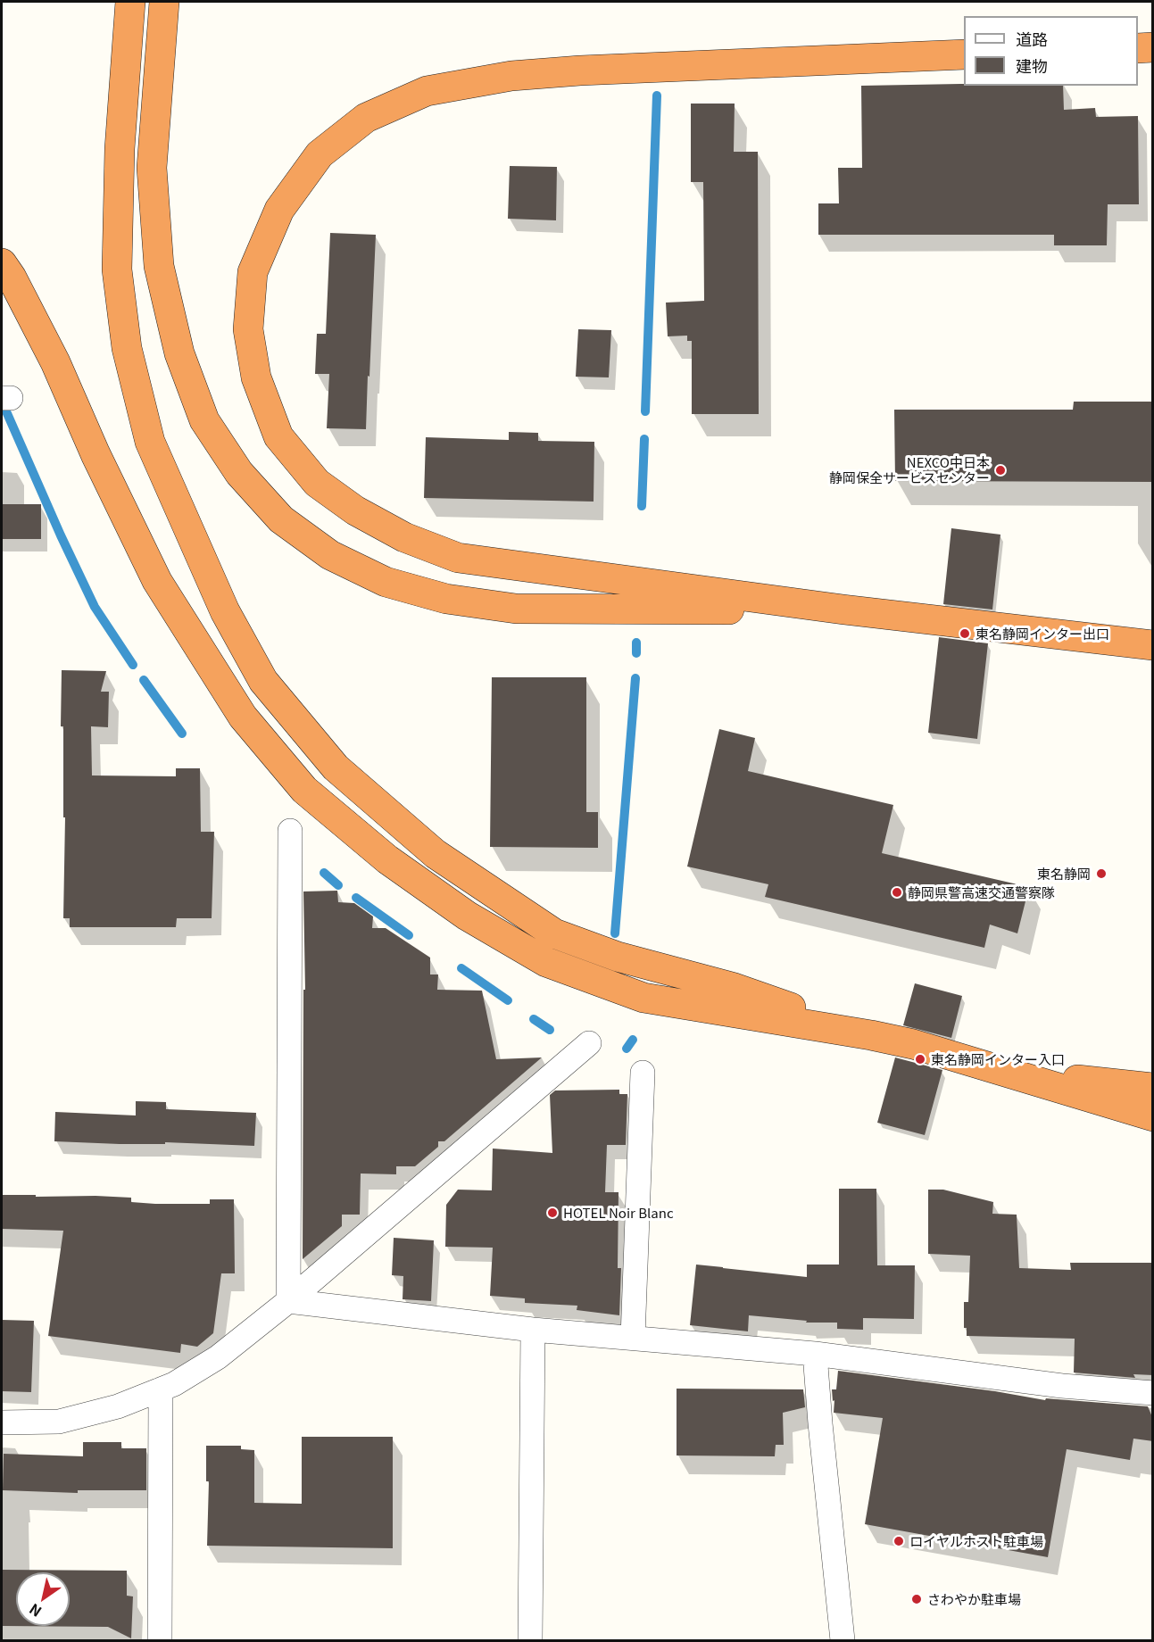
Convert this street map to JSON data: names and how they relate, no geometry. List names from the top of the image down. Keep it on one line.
{"places":["NEXCO中日本 静岡保全サービスセンター","東名静岡インター出口","東名静岡","静岡県警高速交通警察隊","東名静岡インター入口","HOTEL Noir Blanc","ロイヤルホスト駐車場","さわやか駐車場"],"legend":["道路","建物"],"north":"bottom left"}
